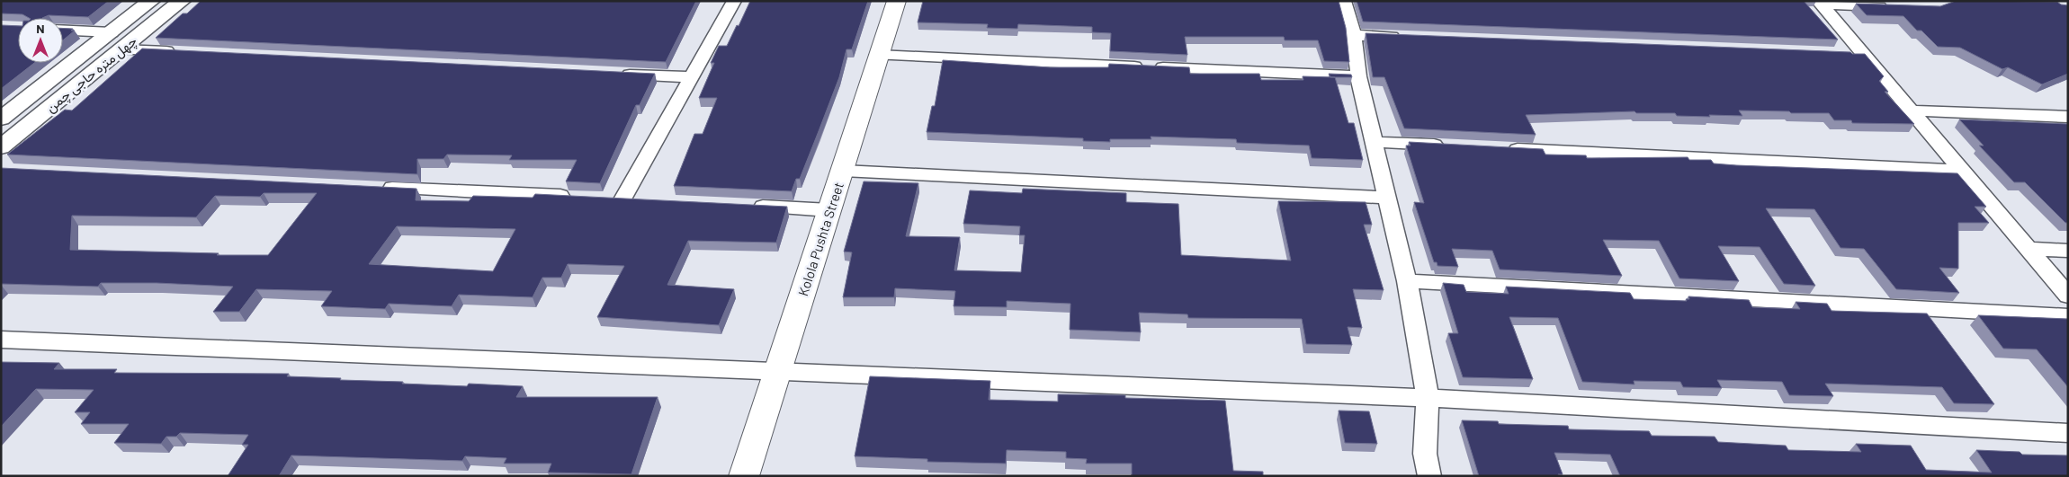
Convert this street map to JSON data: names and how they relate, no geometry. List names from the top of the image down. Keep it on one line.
{"streets":{"main road":["Kolola Pushta Street"],"street":["چهل متره حاجی چمن"]},"north":"top"}
